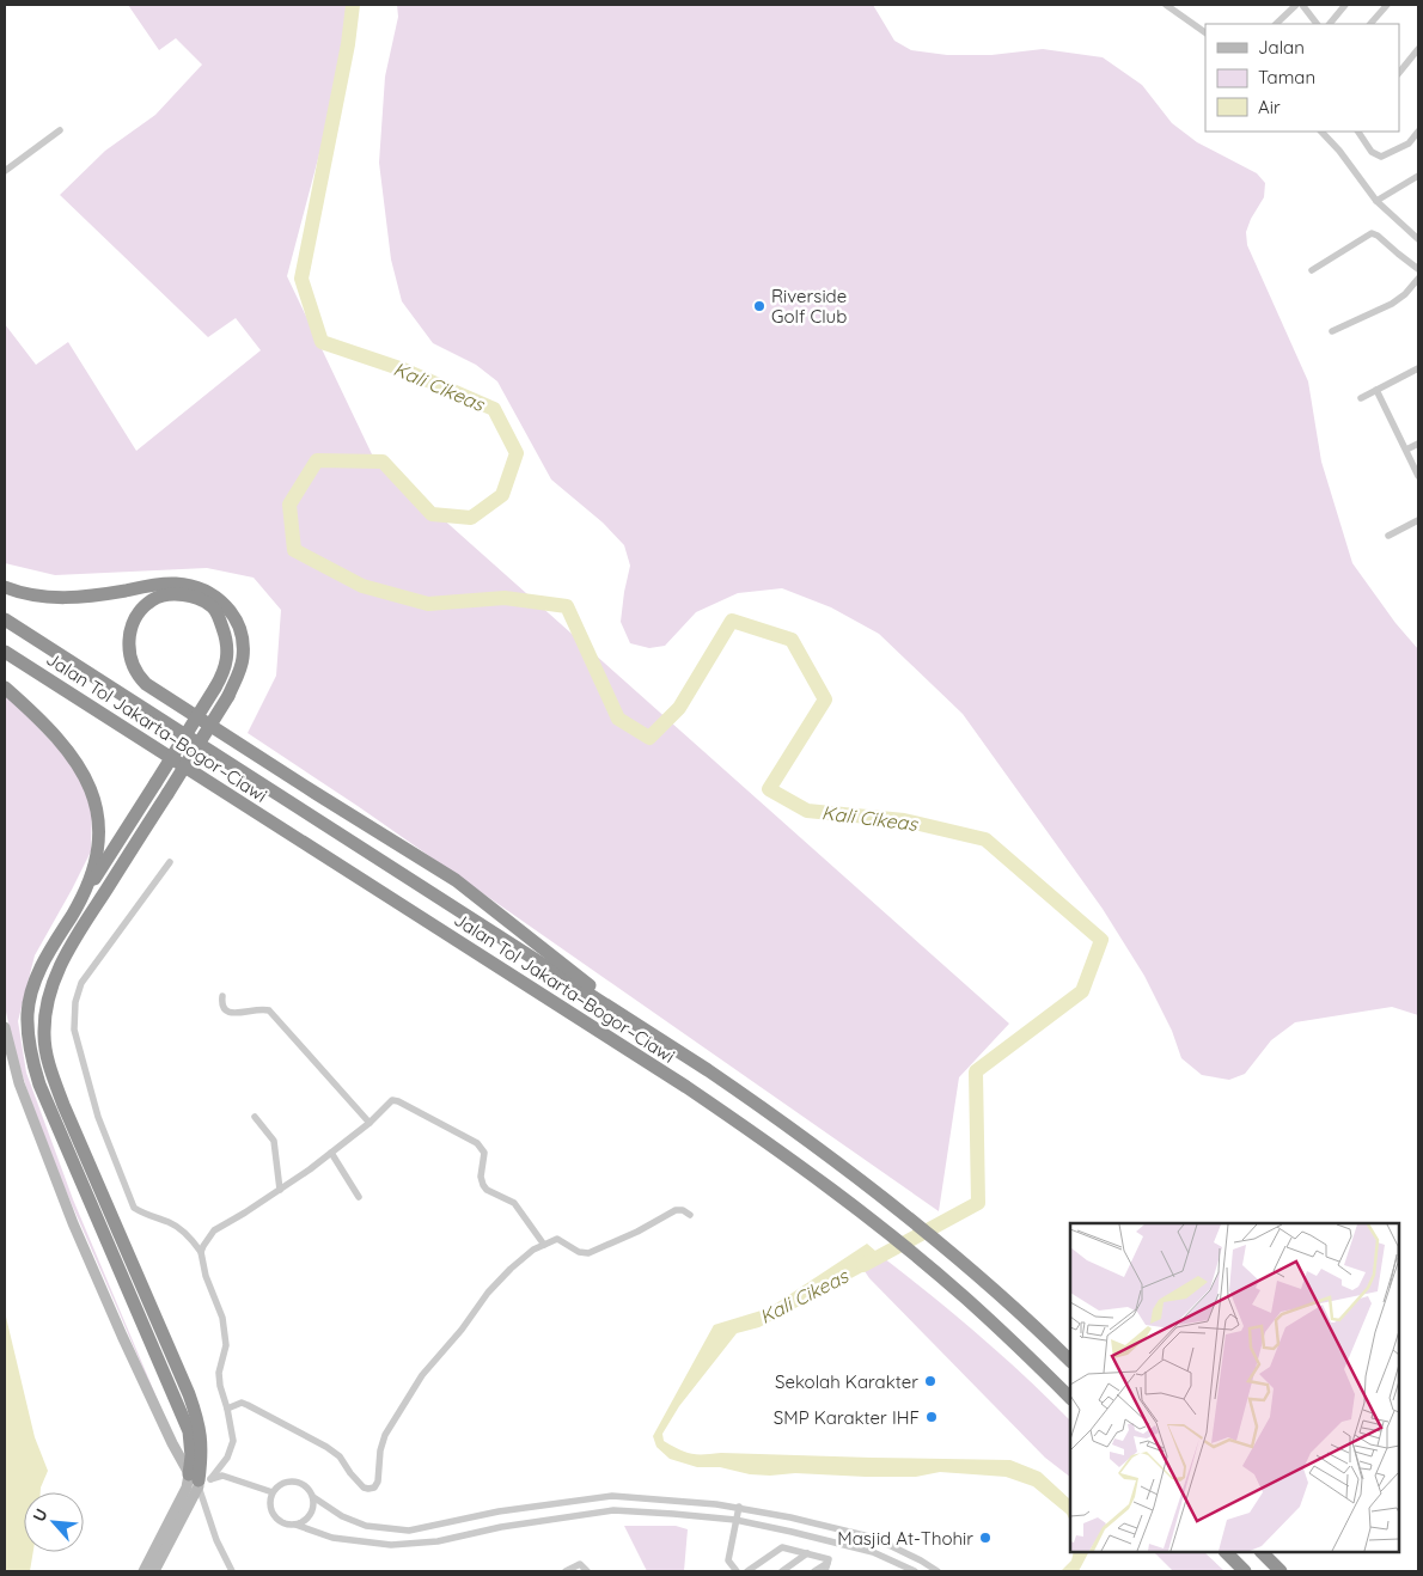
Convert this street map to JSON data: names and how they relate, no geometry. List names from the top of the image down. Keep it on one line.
{"streets":{"highway":["Jalan Tol Jakarta–Bogor–Ciawi"]},"water":["Kali Cikeas"],"places":["Riverside Golf Club","Sekolah Karakter","SMP Karakter IHF","Masjid At-Thohir"],"legend":["Jalan","Taman","Air"],"north":"top left"}
